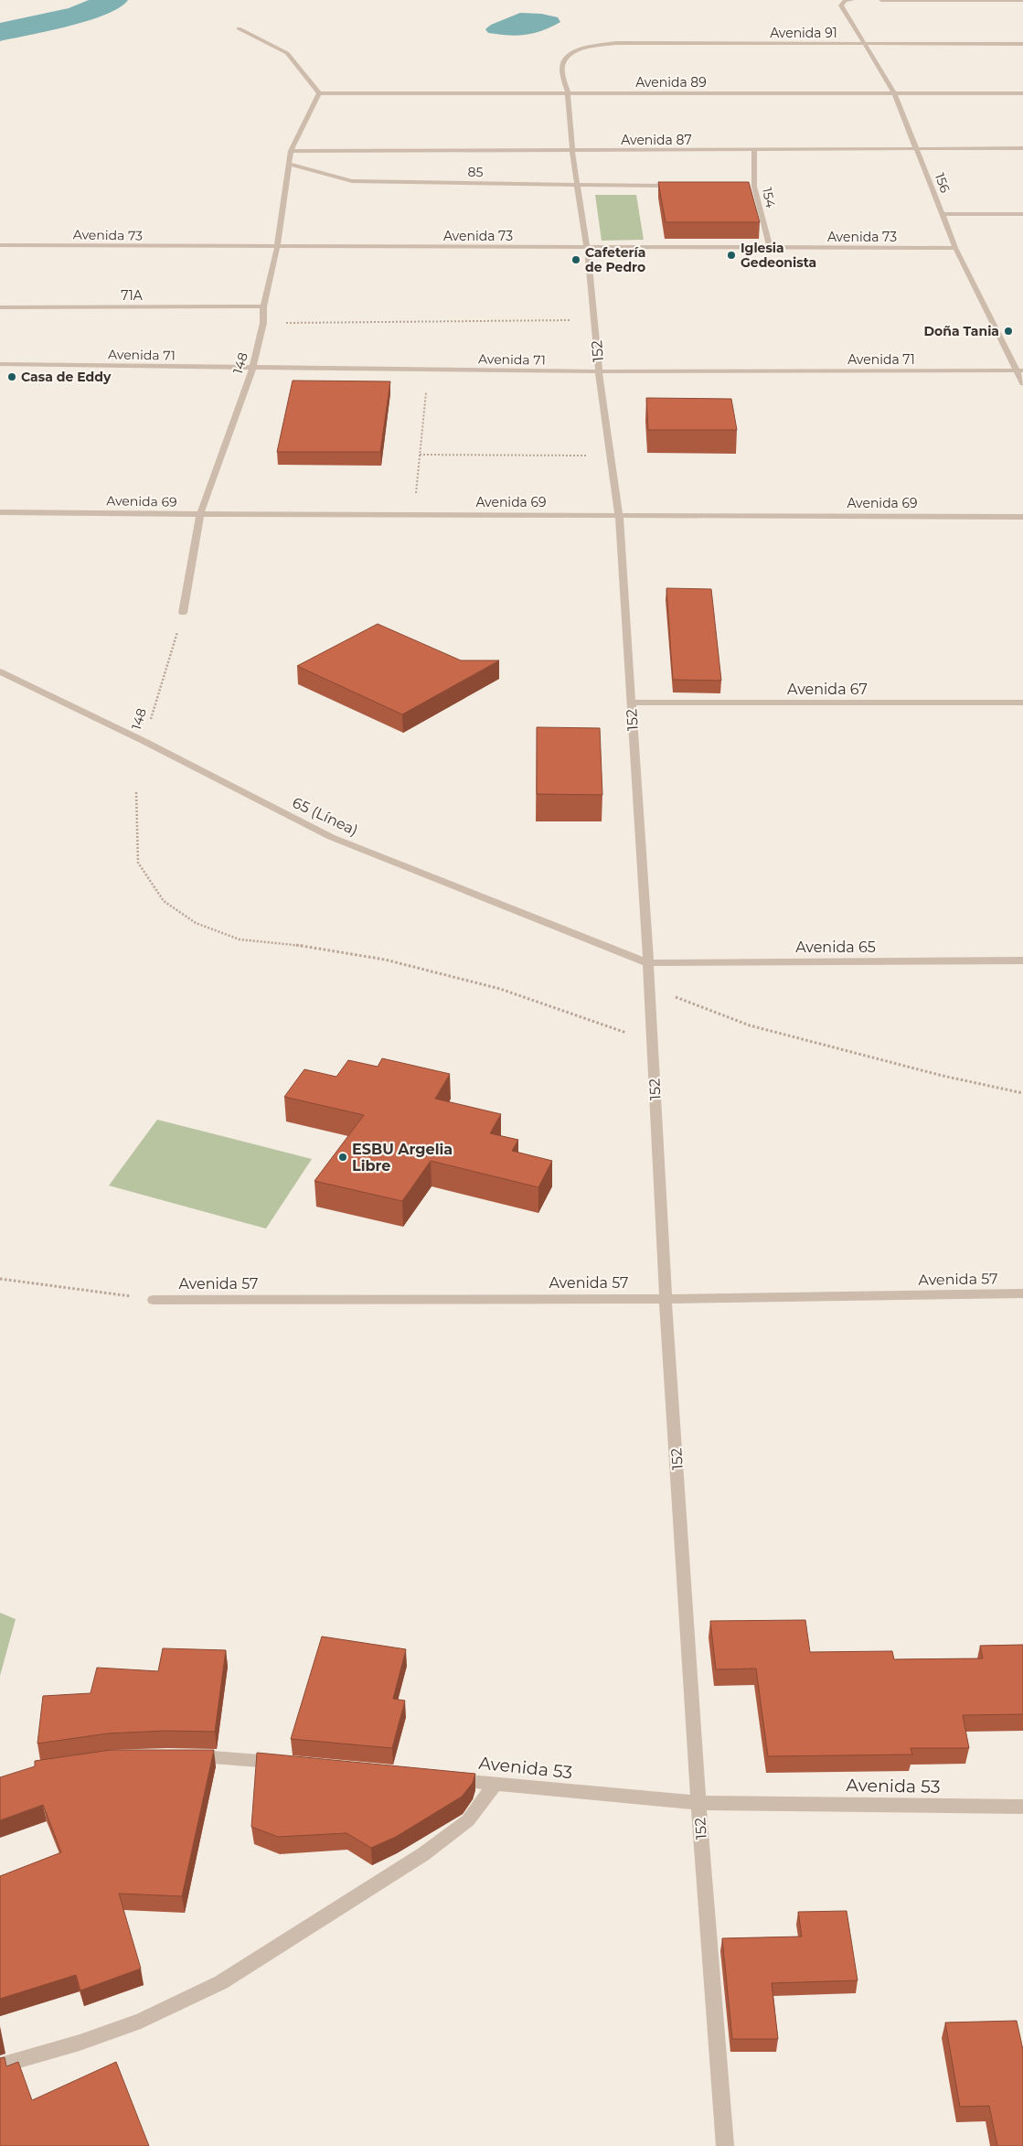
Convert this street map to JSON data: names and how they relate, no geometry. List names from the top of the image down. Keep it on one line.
{"streets":{"street":["Avenida 91","Avenida 89","Avenida 87","85","156","154","Avenida 73","71A","152","Avenida 71","148","Avenida 69","Avenida 67","65 (Línea)","Avenida 65","Avenida 57","Avenida 53"]},"crossings":[["Avenida 91","156"],["Avenida 91","152"],["Avenida 89","156"],["Avenida 89","152"],["Avenida 89","148"],["Avenida 87","156"],["Avenida 87","154"],["Avenida 87","152"],["Avenida 87","148"],["85","152"],["85","148"],["156","Avenida 73"],["156","Avenida 71"],["154","Avenida 73"],["Avenida 73","152"],["Avenida 73","148"],["71A","148"],["152","Avenida 71"],["152","Avenida 69"],["152","Avenida 67"],["152","65 (Línea)"],["152","Avenida 65"],["152","Avenida 57"],["152","Avenida 53"],["Avenida 71","148"],["148","Avenida 69"],["148","65 (Línea)"],["65 (Línea)","Avenida 65"]],"places":["Iglesia Gedeonista","Cafetería de Pedro","Doña Tania","Casa de Eddy","ESBU Argelia Libre"]}
